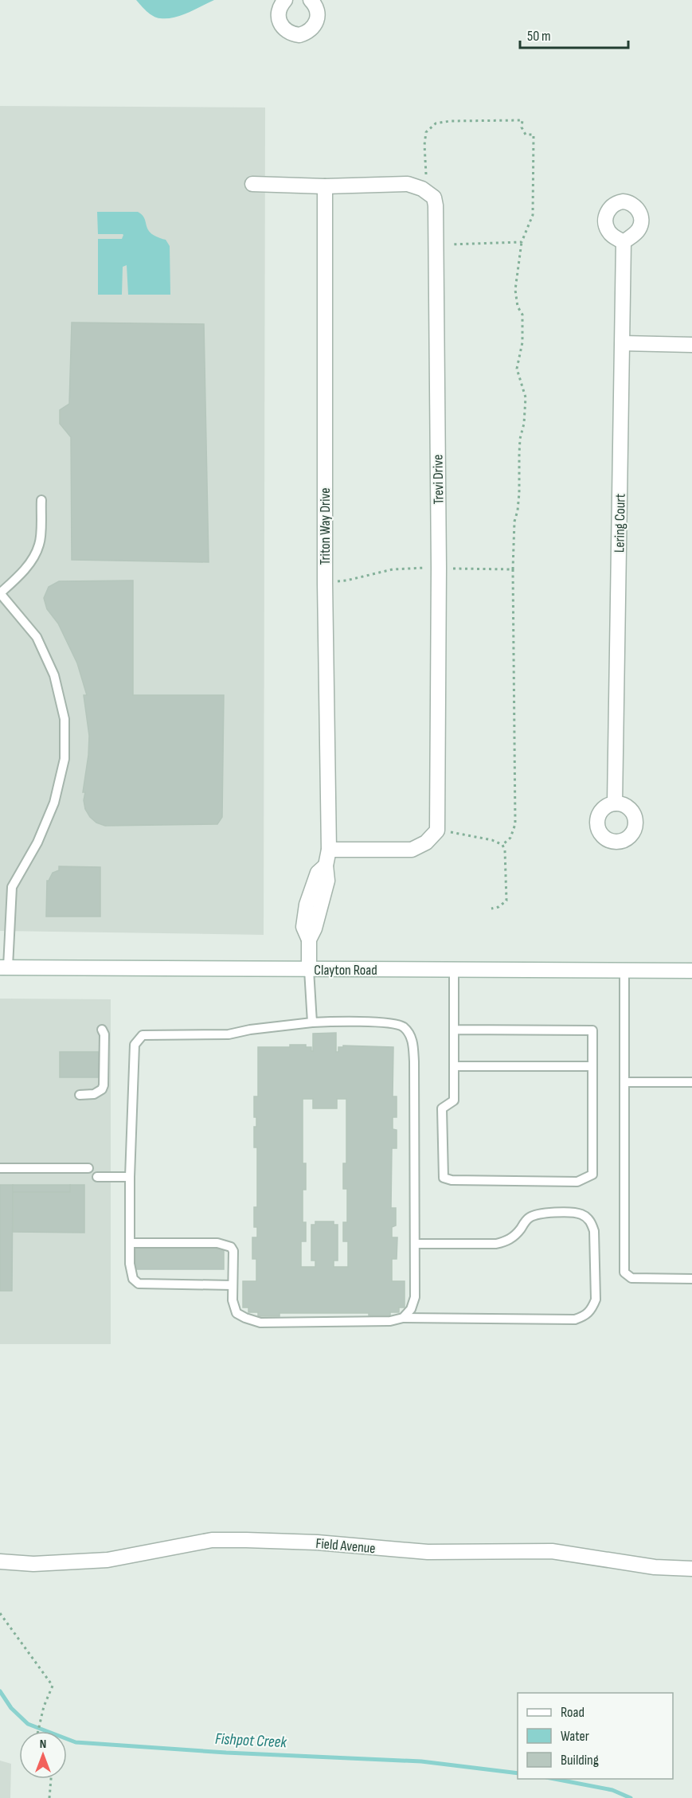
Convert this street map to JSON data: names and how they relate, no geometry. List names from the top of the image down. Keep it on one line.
{"streets":{"street":["Trevi Drive","Lering Court","Triton Way Drive","Clayton Road","Field Avenue"]},"crossings":[["Trevi Drive","Triton Way Drive"],["Triton Way Drive","Clayton Road"]],"water":["Fishpot Creek"],"legend":["Road","Water","Building"],"scale_bar":"50 m","north":"top"}
